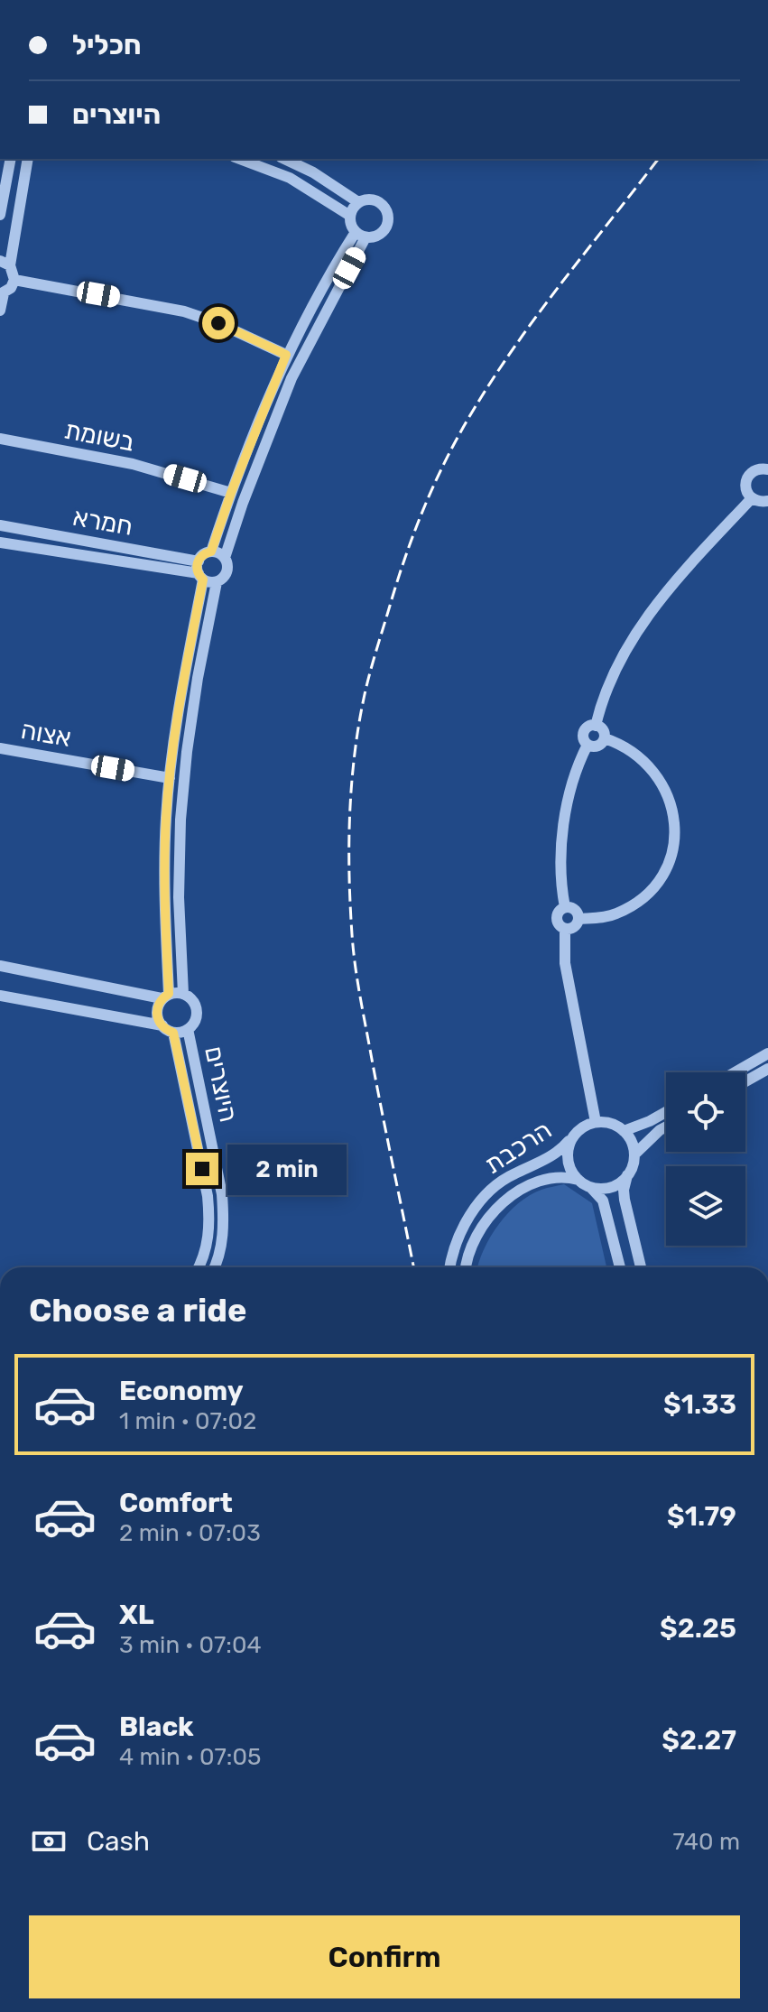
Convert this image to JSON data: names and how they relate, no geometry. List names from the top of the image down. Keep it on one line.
{"streets":{"street":["בשומת","חמרא","אצוה","היוצרים","הרכבת"]},"page":{"banner":["חכליל","היוצרים"],"bubble":"2 min","heading":"Choose a ride","list":[{"name":"Economy","note":"1 min · 07:02","value":"$1.33"},{"name":"Comfort","note":"2 min · 07:03","value":"$1.79"},{"name":"XL","note":"3 min · 07:04","value":"$2.25"},{"name":"Black","note":"4 min · 07:05","value":"$2.27"}],"pay":["Cash","740 m"],"buttons":"Confirm"}}
